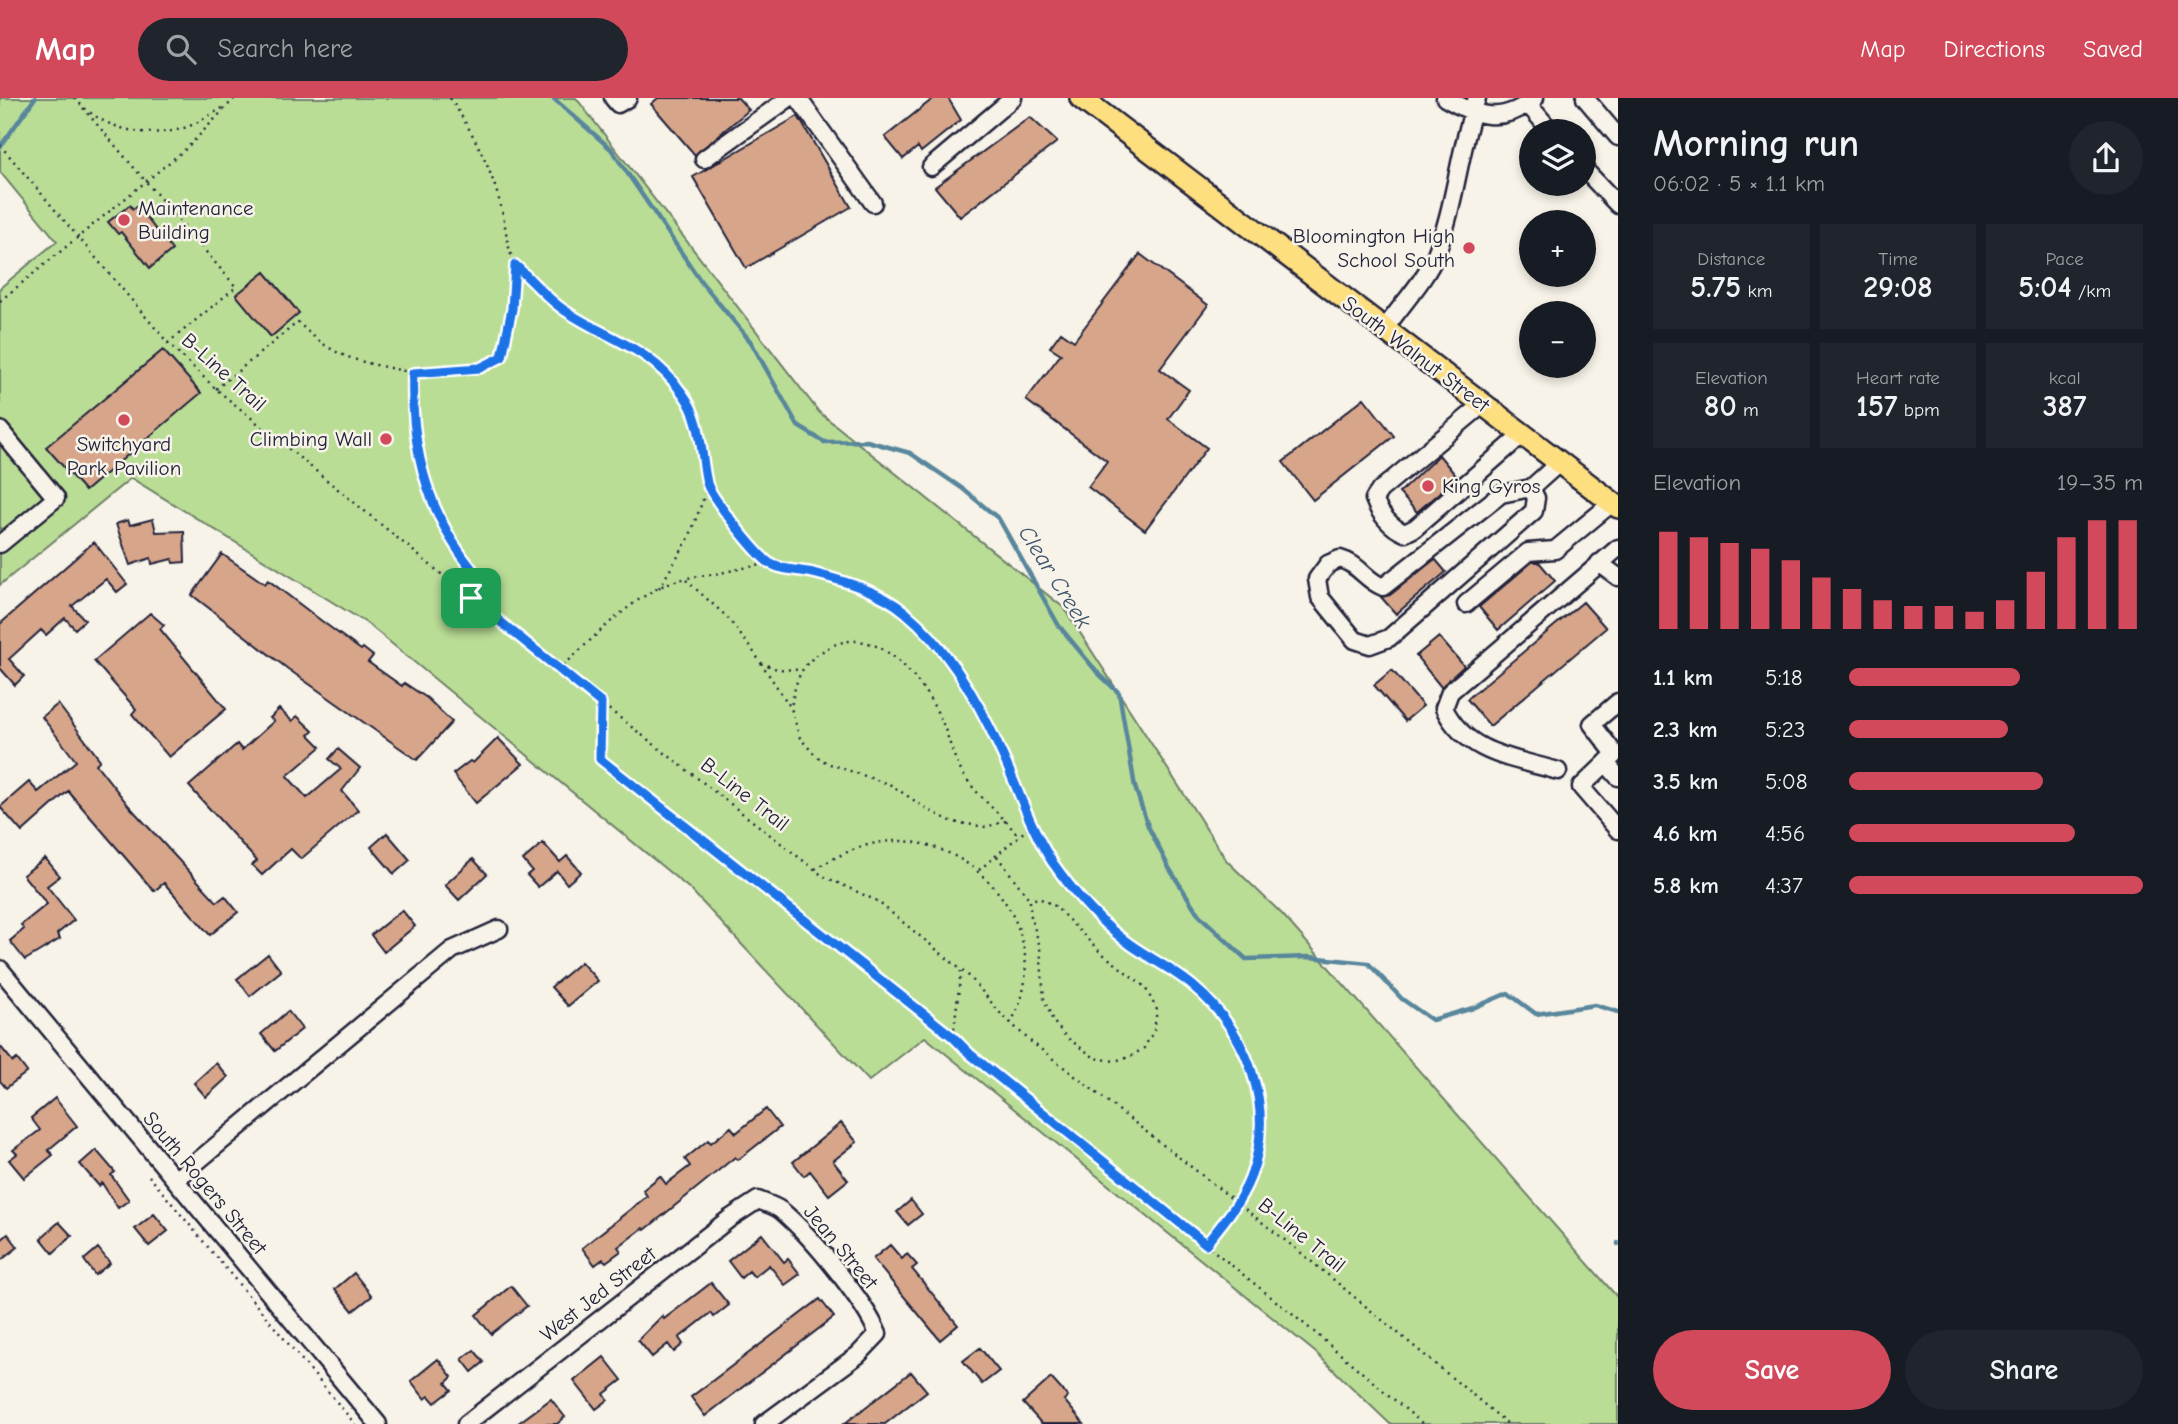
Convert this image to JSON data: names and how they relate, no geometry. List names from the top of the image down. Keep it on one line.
{"streets":{"main road":["South Walnut Street"],"street":["South Rogers Street","Jean Street","West Jed Street"],"path":["B-Line Trail"]},"crossings":[["Jean Street","West Jed Street"]],"water":["Clear Creek"],"places":["Maintenance Building","Bloomington High School South","Switchyard Park Pavilion","Climbing Wall","King Gyros"],"page":{"header":"Map","search":"Search here","nav":["Map","Directions","Saved"],"heading":["Morning run","06:02 · 5 × 1.1 km"],"map_buttons":["+","−"],"stats":[["Distance","5.75 km"],["Time","29:08"],["Pace","5:04 /km"],["Elevation","80 m"],["Heart rate","157 bpm"],["kcal","387"]],"chart":["Elevation","19–35 m"],"list":[{"name":"1.1 km","note":"5:18"},{"name":"2.3 km","note":"5:23"},{"name":"3.5 km","note":"5:08"},{"name":"4.6 km","note":"4:56"},{"name":"5.8 km","note":"4:37"}],"buttons":["Save","Share"]}}
